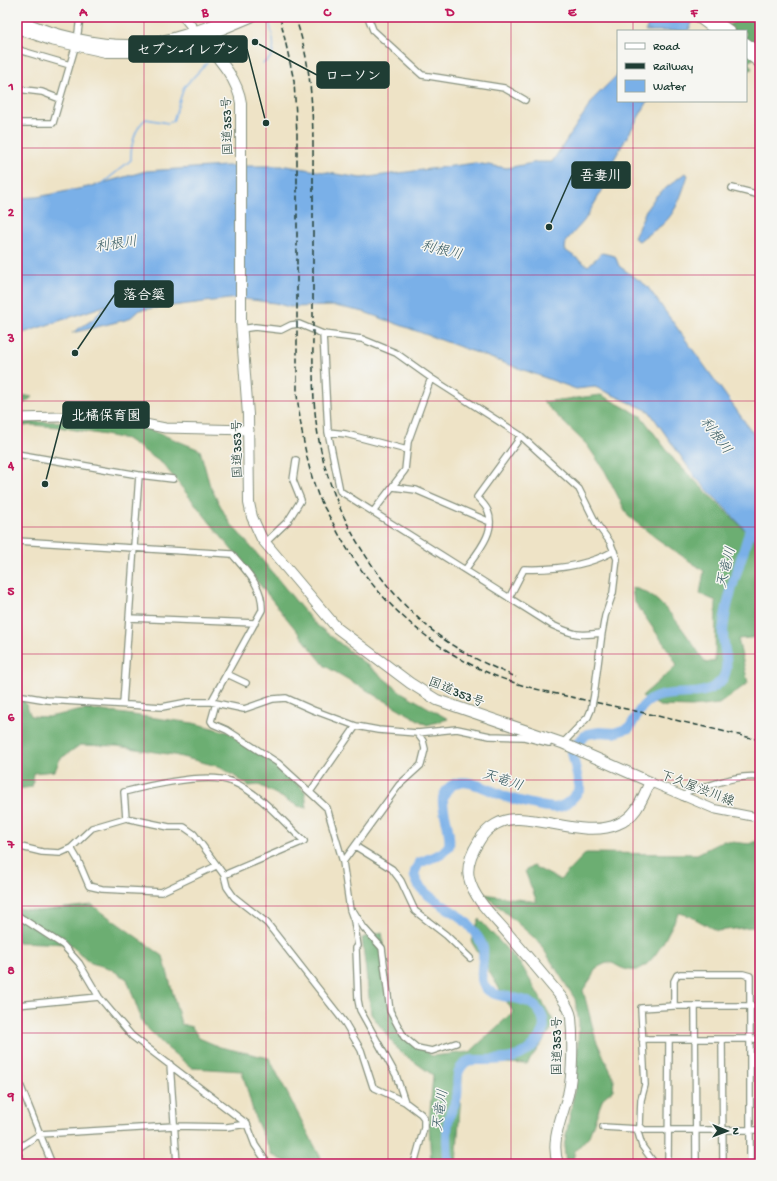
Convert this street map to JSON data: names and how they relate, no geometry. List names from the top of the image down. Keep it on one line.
{"streets":{"highway":["国道353号"],"main road":["下久屋渋川線"]},"crossings":[["国道353号","下久屋渋川線"]],"water":["利根川","天竜川"],"places":["ローソン","セブン-イレブン","吾妻川","落合簗","北橘保育園"],"legend":["Road","Railway","Water"],"north":"right","grid":{"columns":["A","B","C","D","E","F"],"rows":["1","2","3","4","5","6","7","8","9"]}}
